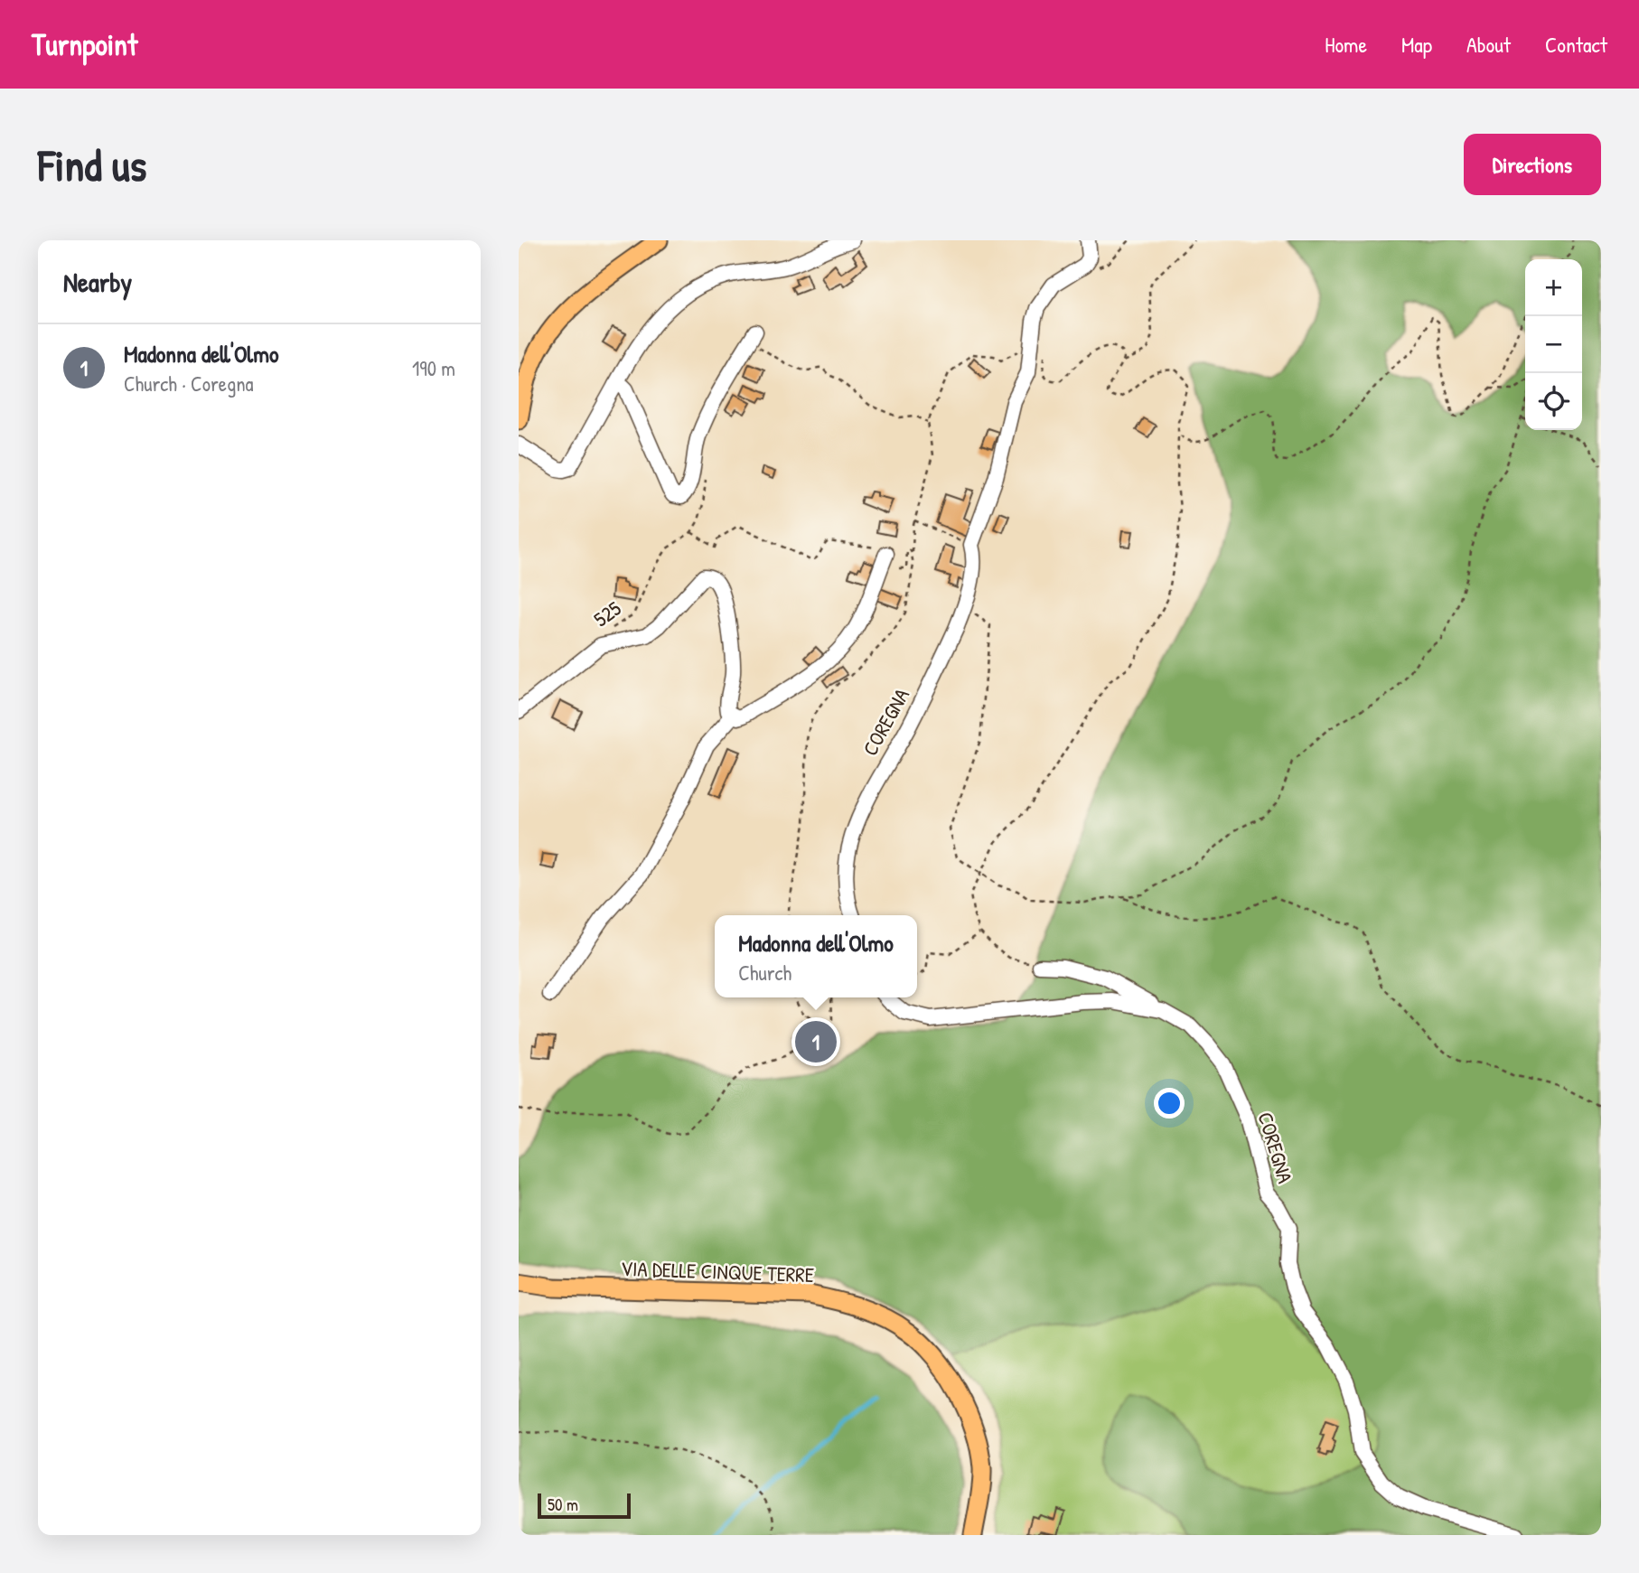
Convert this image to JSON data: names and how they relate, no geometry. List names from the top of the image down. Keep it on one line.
{"streets":{"main road":["VIA DELLE CINQUE TERRE"],"street":["COREGNA"],"path":["525"]},"scale_bar":"50 m","page":{"header":"Turnpoint","nav":["Home","Map","About","Contact"],"buttons":"Directions","title":"Find us","heading":"Nearby","map_buttons":["+","−"],"list":[{"mark":"1","name":"Madonna dell'Olmo","note":"Church · Coregna","value":"190 m"}],"popup":["Madonna dell'Olmo","Church"],"pins":"1","scale":"50 m"}}
